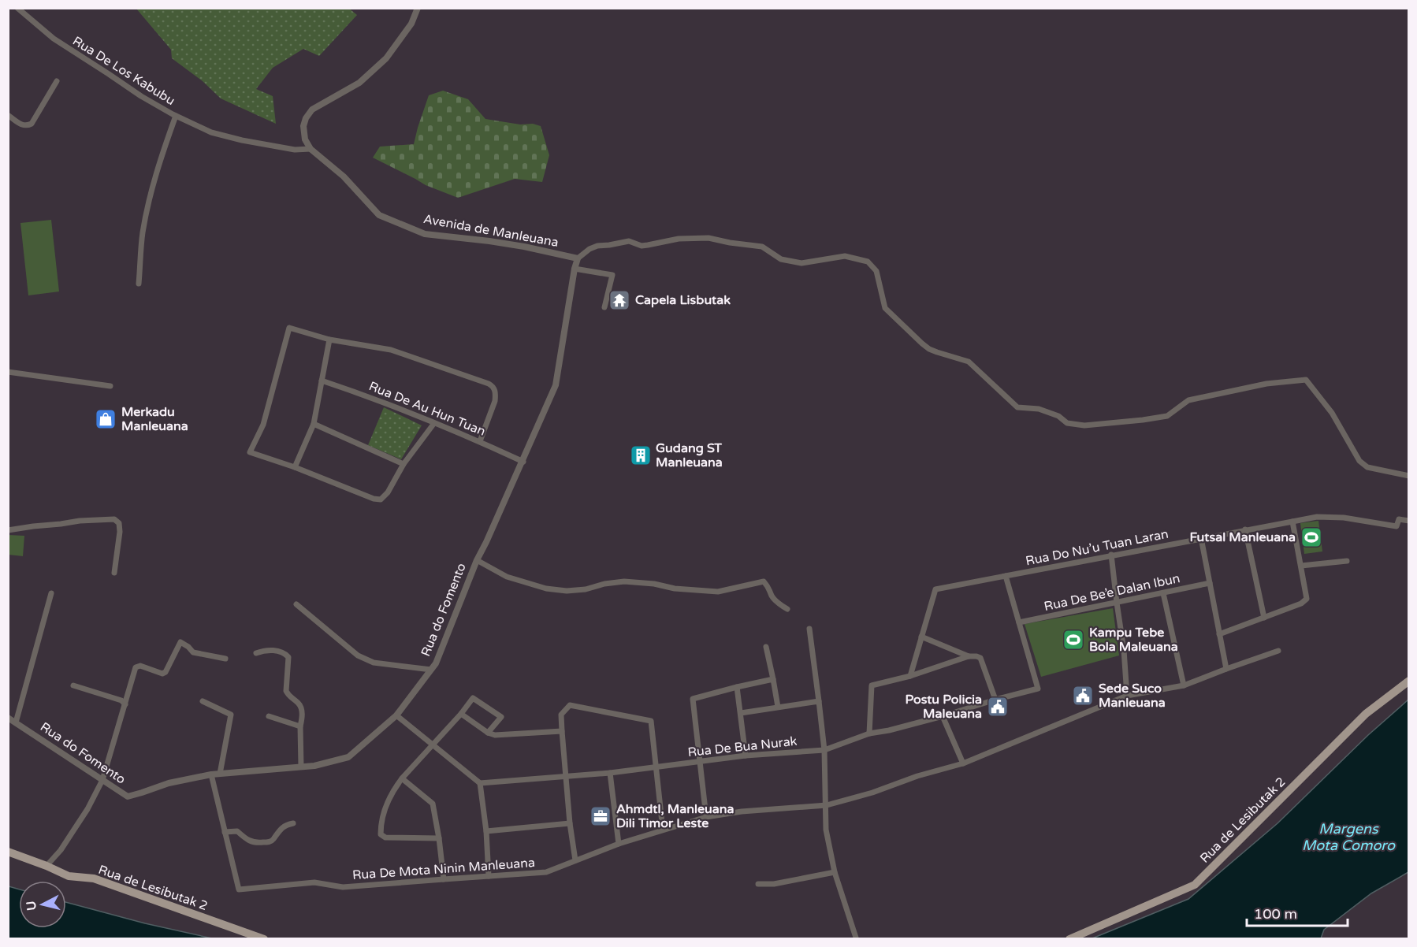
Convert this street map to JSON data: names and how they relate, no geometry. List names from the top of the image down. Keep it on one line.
{"streets":{"main road":["Rua de Lesibutak 2"],"street":["Rua De Los Kabubu","Avenida de Manleuana","Rua De Au Hun Tuan","Rua Do Nu’u Tuan Laran","Rua De Be’e Dalan Ibun","Rua do Fomento","Rua De Bua Nurak","Rua De Mota Ninin Manleuana"]},"crossings":[["Rua De Los Kabubu","Avenida de Manleuana"],["Avenida de Manleuana","Rua do Fomento"],["Rua De Au Hun Tuan","Rua do Fomento"],["Rua De Be’e Dalan Ibun","Rua De Bua Nurak"],["Rua do Fomento","Rua De Mota Ninin Manleuana"]],"water":["Margens Mota Comoro"],"places":{"temple":["Capela Lisbutak"],"shop":["Merkadu Manleuana"],"building":["Gudang ST Manleuana"],"sports":["Futsal Manleuana","Kampu Tebe Bola Maleuana"],"public building":["Sede Suco Manleuana","Postu Policia Maleuana"],"office":["Ahmdtl, Manleuana Dili Timor Leste"]},"scale_bar":"100 m","north":"left"}
